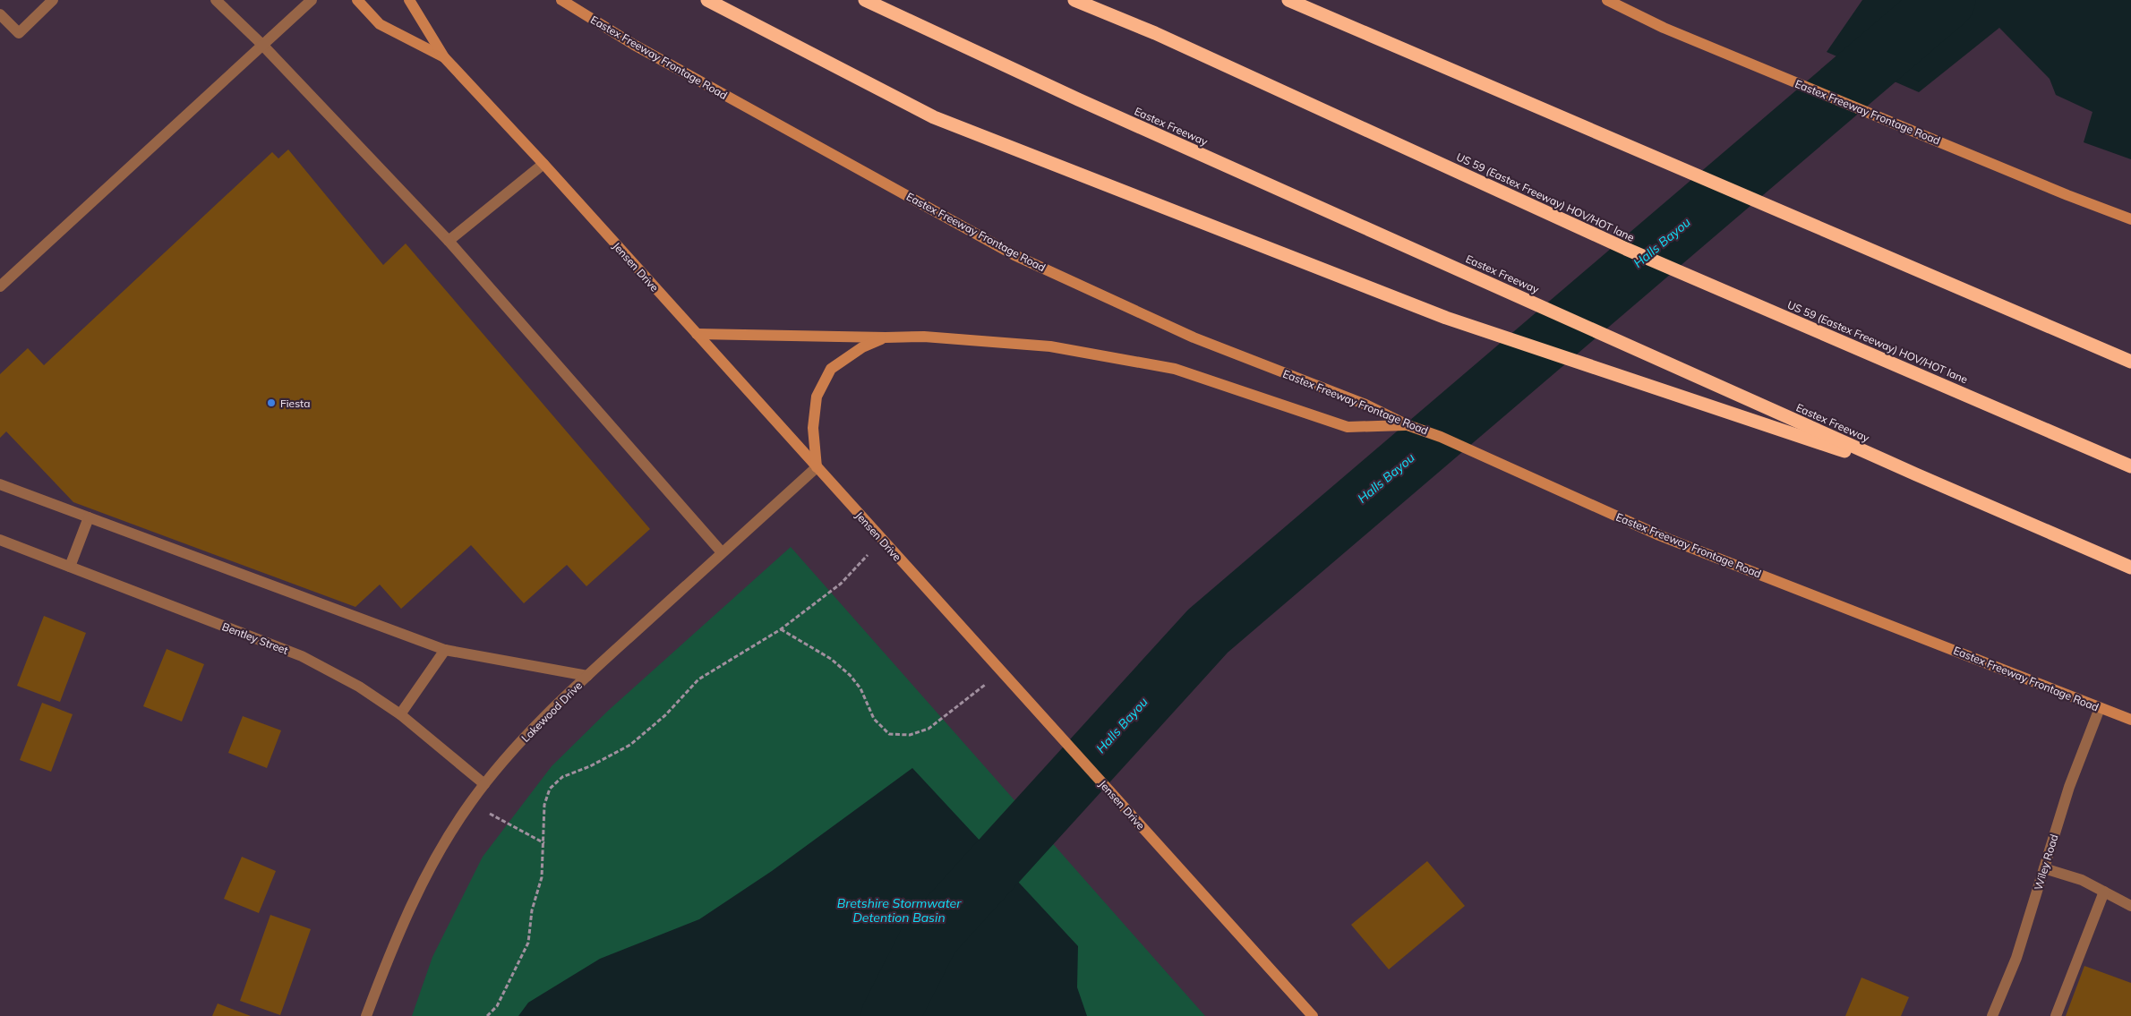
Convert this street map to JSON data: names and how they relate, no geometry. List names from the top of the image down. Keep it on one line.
{"streets":{"highway":["Eastex Freeway","US 59 (Eastex Freeway) HOV/HOT lane"],"main road":["Eastex Freeway Frontage Road","Jensen Drive"],"street":["Bentley Street","Lakewood Drive","Wiley Road"]},"crossings":[["Eastex Freeway Frontage Road","Wiley Road"],["Jensen Drive","Lakewood Drive"],["Bentley Street","Lakewood Drive"]],"water":["Halls Bayou","Bretshire Stormwater Detention Basin"],"places":["Fiesta"]}
